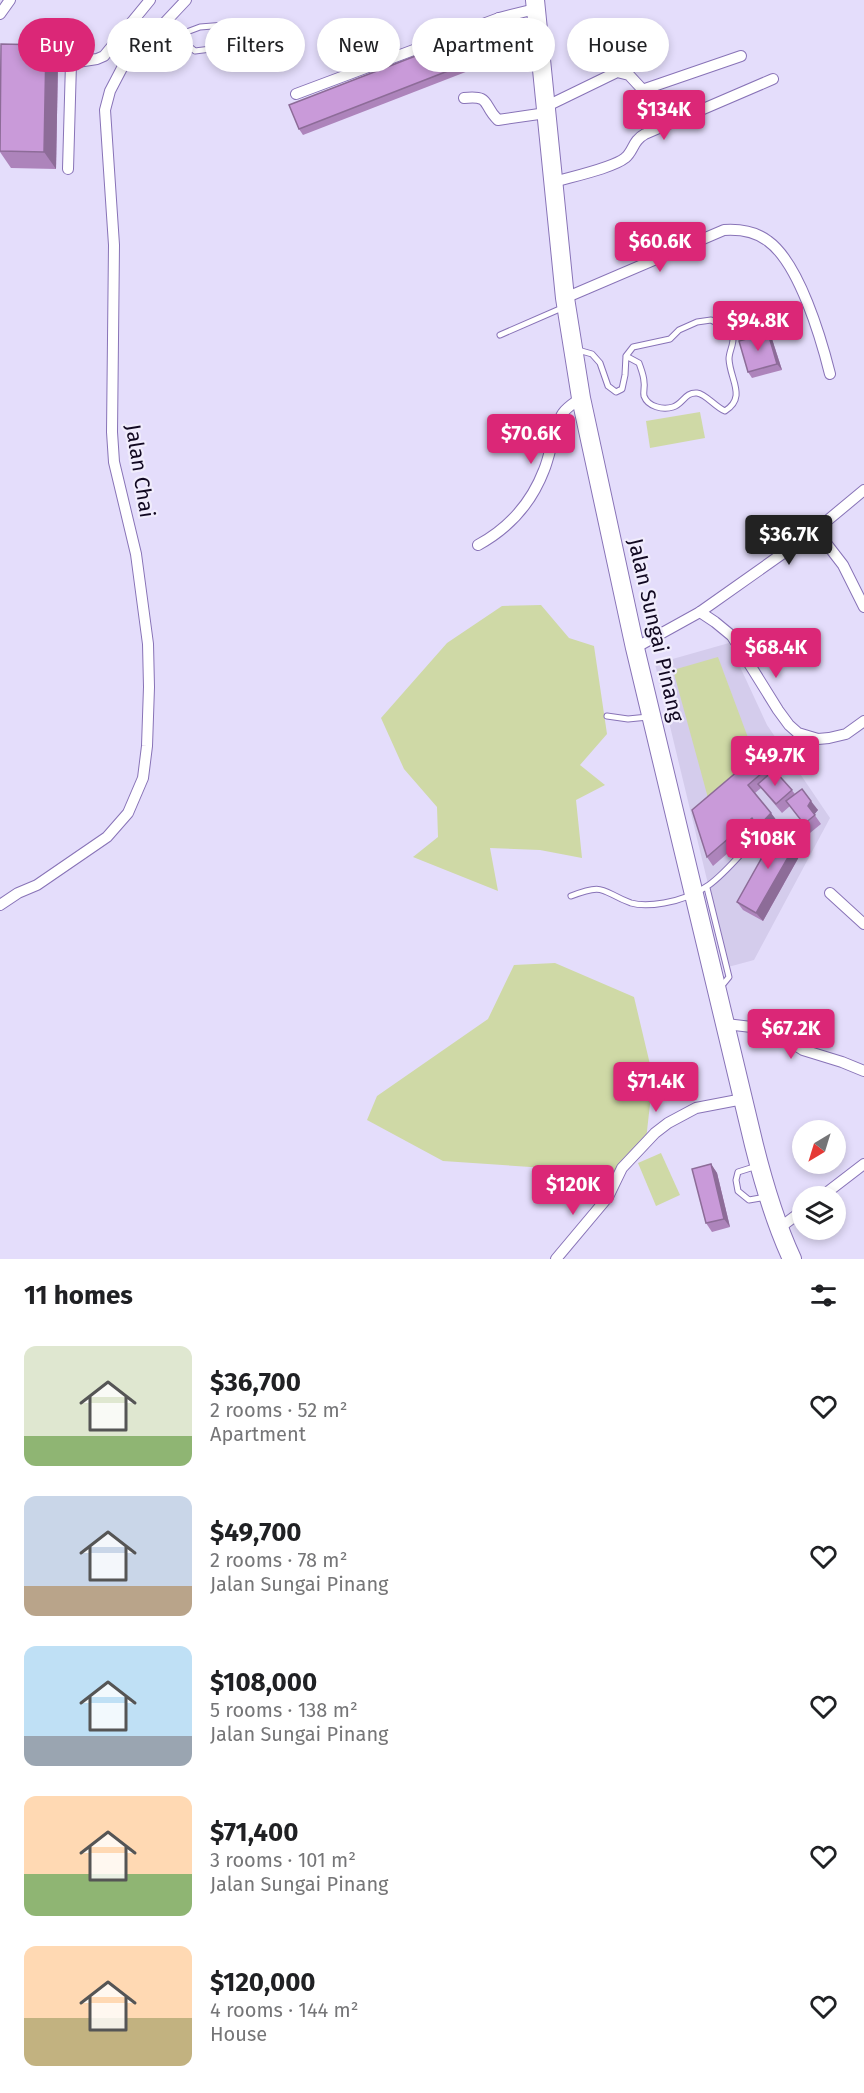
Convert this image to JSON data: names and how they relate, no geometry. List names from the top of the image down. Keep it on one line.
{"streets":{"main road":["Jalan Sungai Pinang"],"street":["Jalan Chai"]},"north":"bottom left","page":{"chip":["Buy","Rent","Filters","New","Apartment","House"],"price":["$134K","$60.6K","$94.8K","$70.6K","$36.7K","$68.4K","$49.7K","$108K","$67.2K","$71.4K","$120K"],"heading":"11 homes","list":[{"name":"$36,700","note":"2 rooms · 52 m² · Apartment"},{"name":"$49,700","note":"2 rooms · 78 m² · Jalan Sungai Pinang"},{"name":"$108,000","note":"5 rooms · 138 m² · Jalan Sungai Pinang"},{"name":"$71,400","note":"3 rooms · 101 m² · Jalan Sungai Pinang"},{"name":"$120,000","note":"4 rooms · 144 m² · House"}]}}
